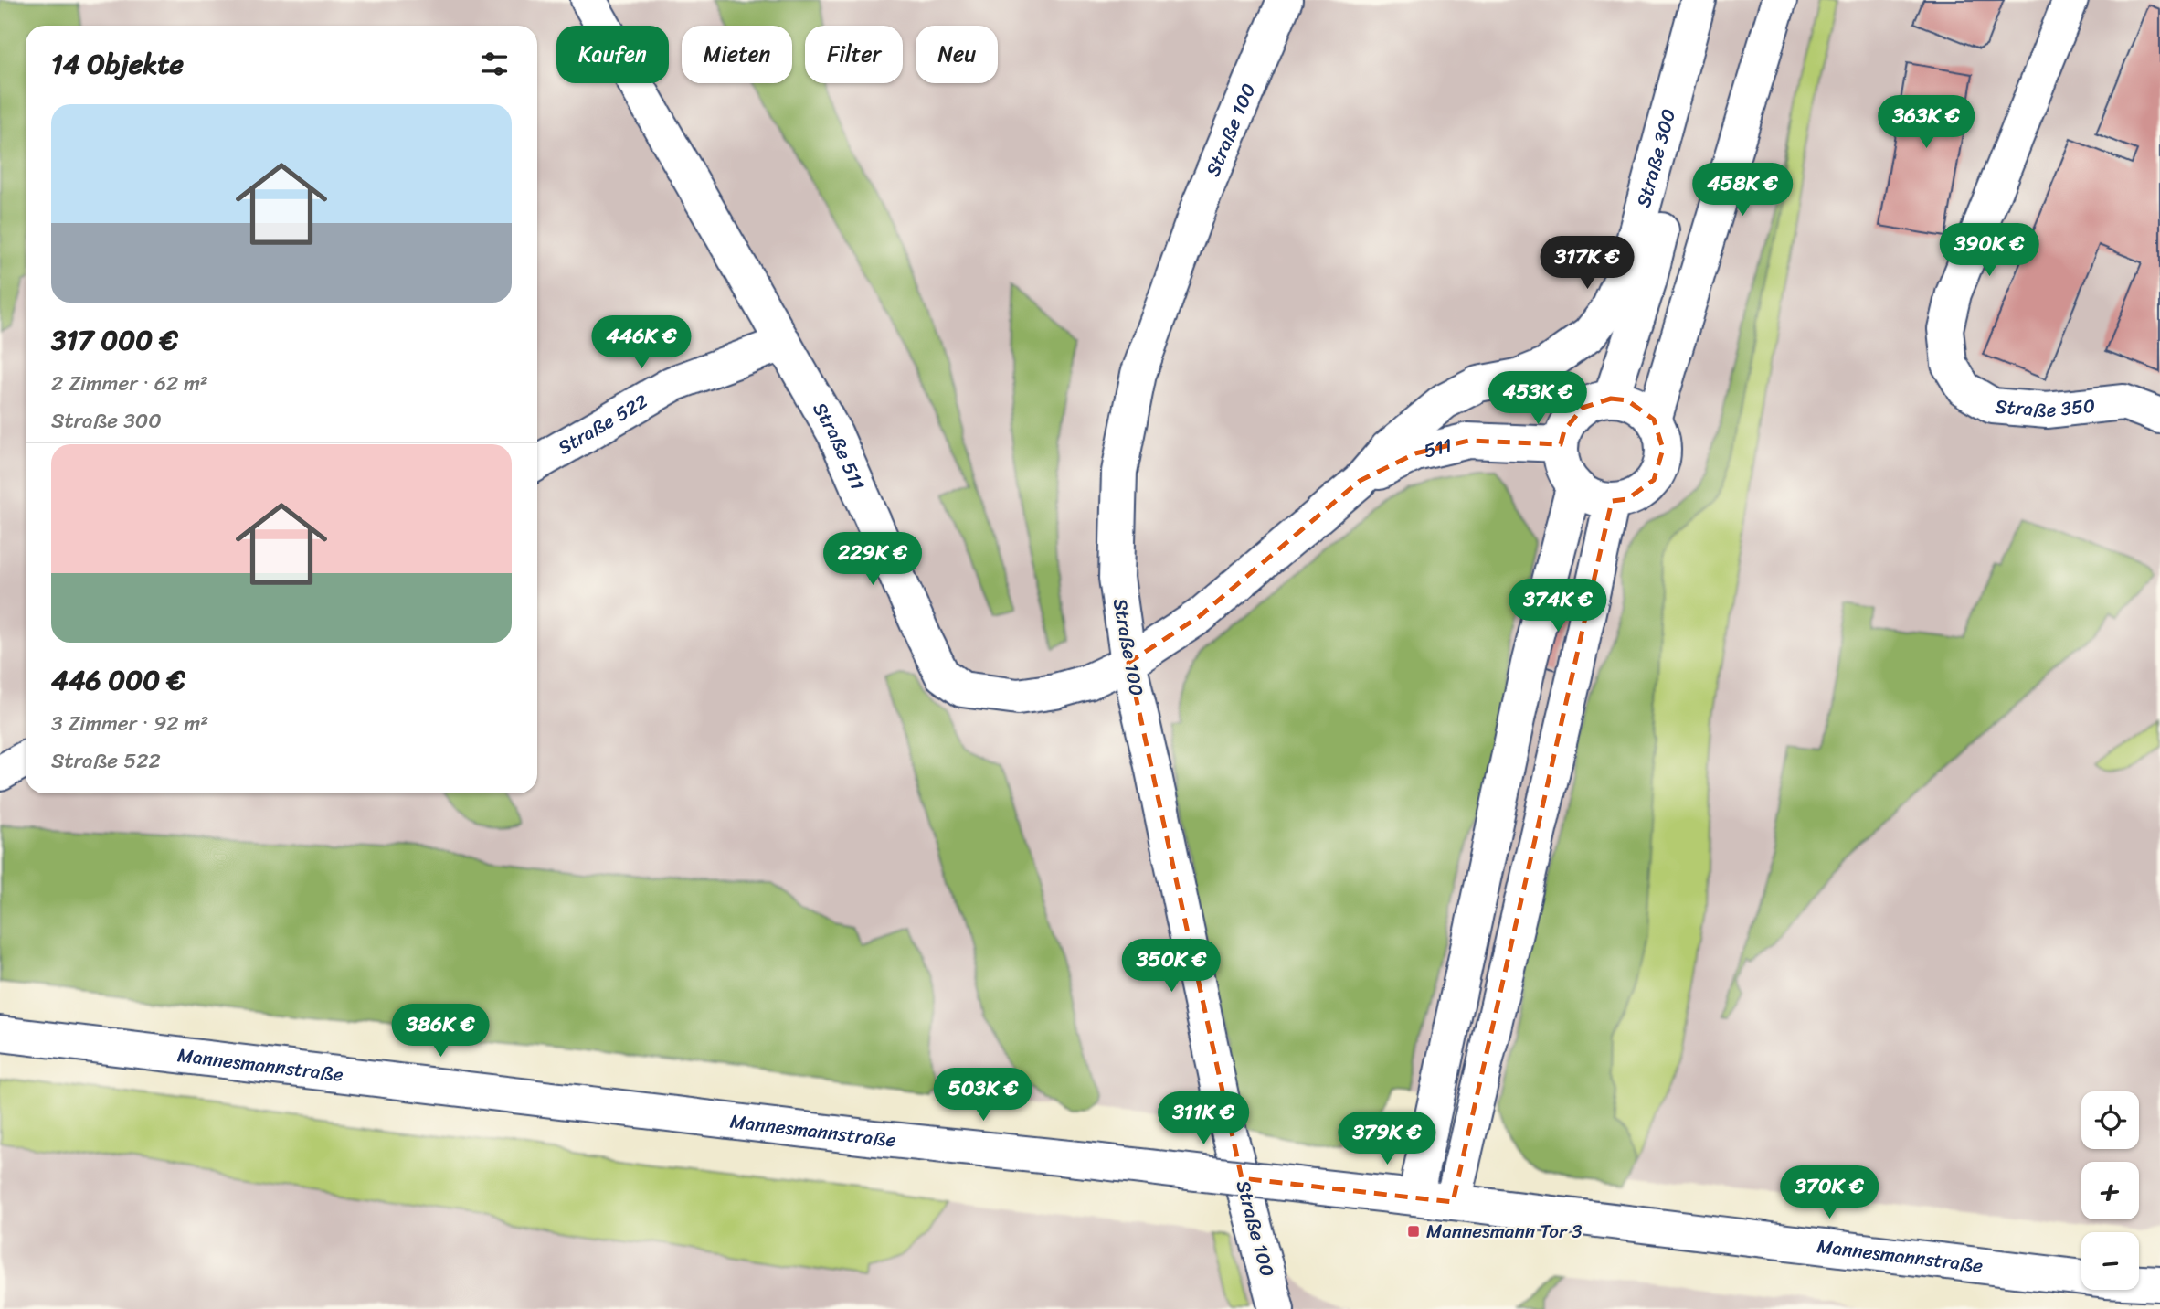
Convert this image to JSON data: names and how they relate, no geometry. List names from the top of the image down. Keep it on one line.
{"streets":{"street":["Straße 100","Straße 300","Straße 350","Straße 522","Straße 511","511","Mannesmannstraße"]},"crossings":[["Straße 100","Straße 511"],["Straße 300","Straße 511"],["Straße 300","511"],["Straße 522","Straße 511"],["Straße 511","511"]],"places":{"transit":["Mannesmann Tor 3"]},"page":{"chip":["Kaufen","Mieten","Filter","Neu"],"heading":"14 Objekte","price":["363K €","458K €","390K €","317K €","446K €","453K €","229K €","374K €","350K €","386K €","503K €","311K €","379K €","370K €"],"list":[{"name":"317 000 €","note":"2 Zimmer · 62 m² · Straße 300"},{"name":"446 000 €","note":"3 Zimmer · 92 m² · Straße 522"}],"map_buttons":["+","−"]}}
